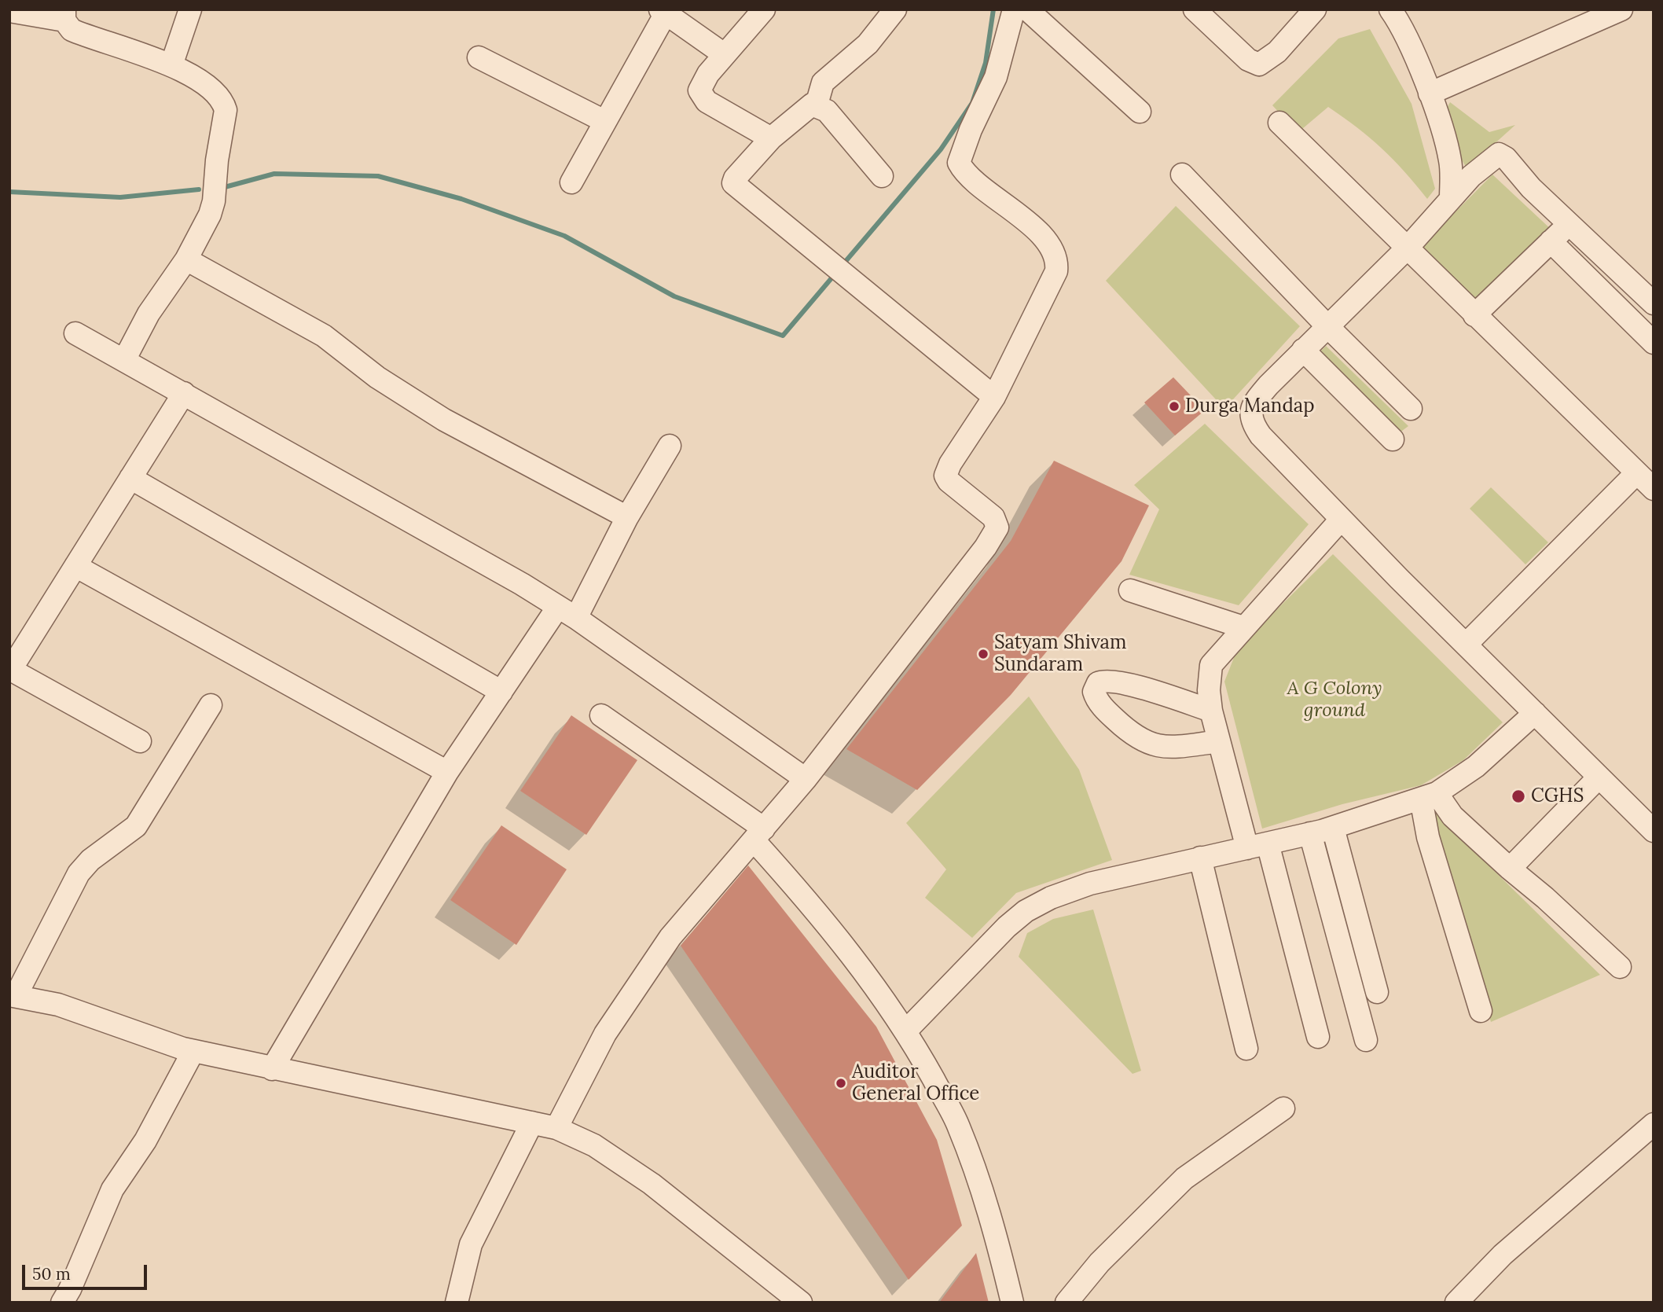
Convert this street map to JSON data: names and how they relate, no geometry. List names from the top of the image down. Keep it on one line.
{"parks":["A G Colony ground"],"places":["Durga Mandap","Satyam Shivam Sundaram","CGHS","Auditor General Office"],"scale_bar":"50 m"}
